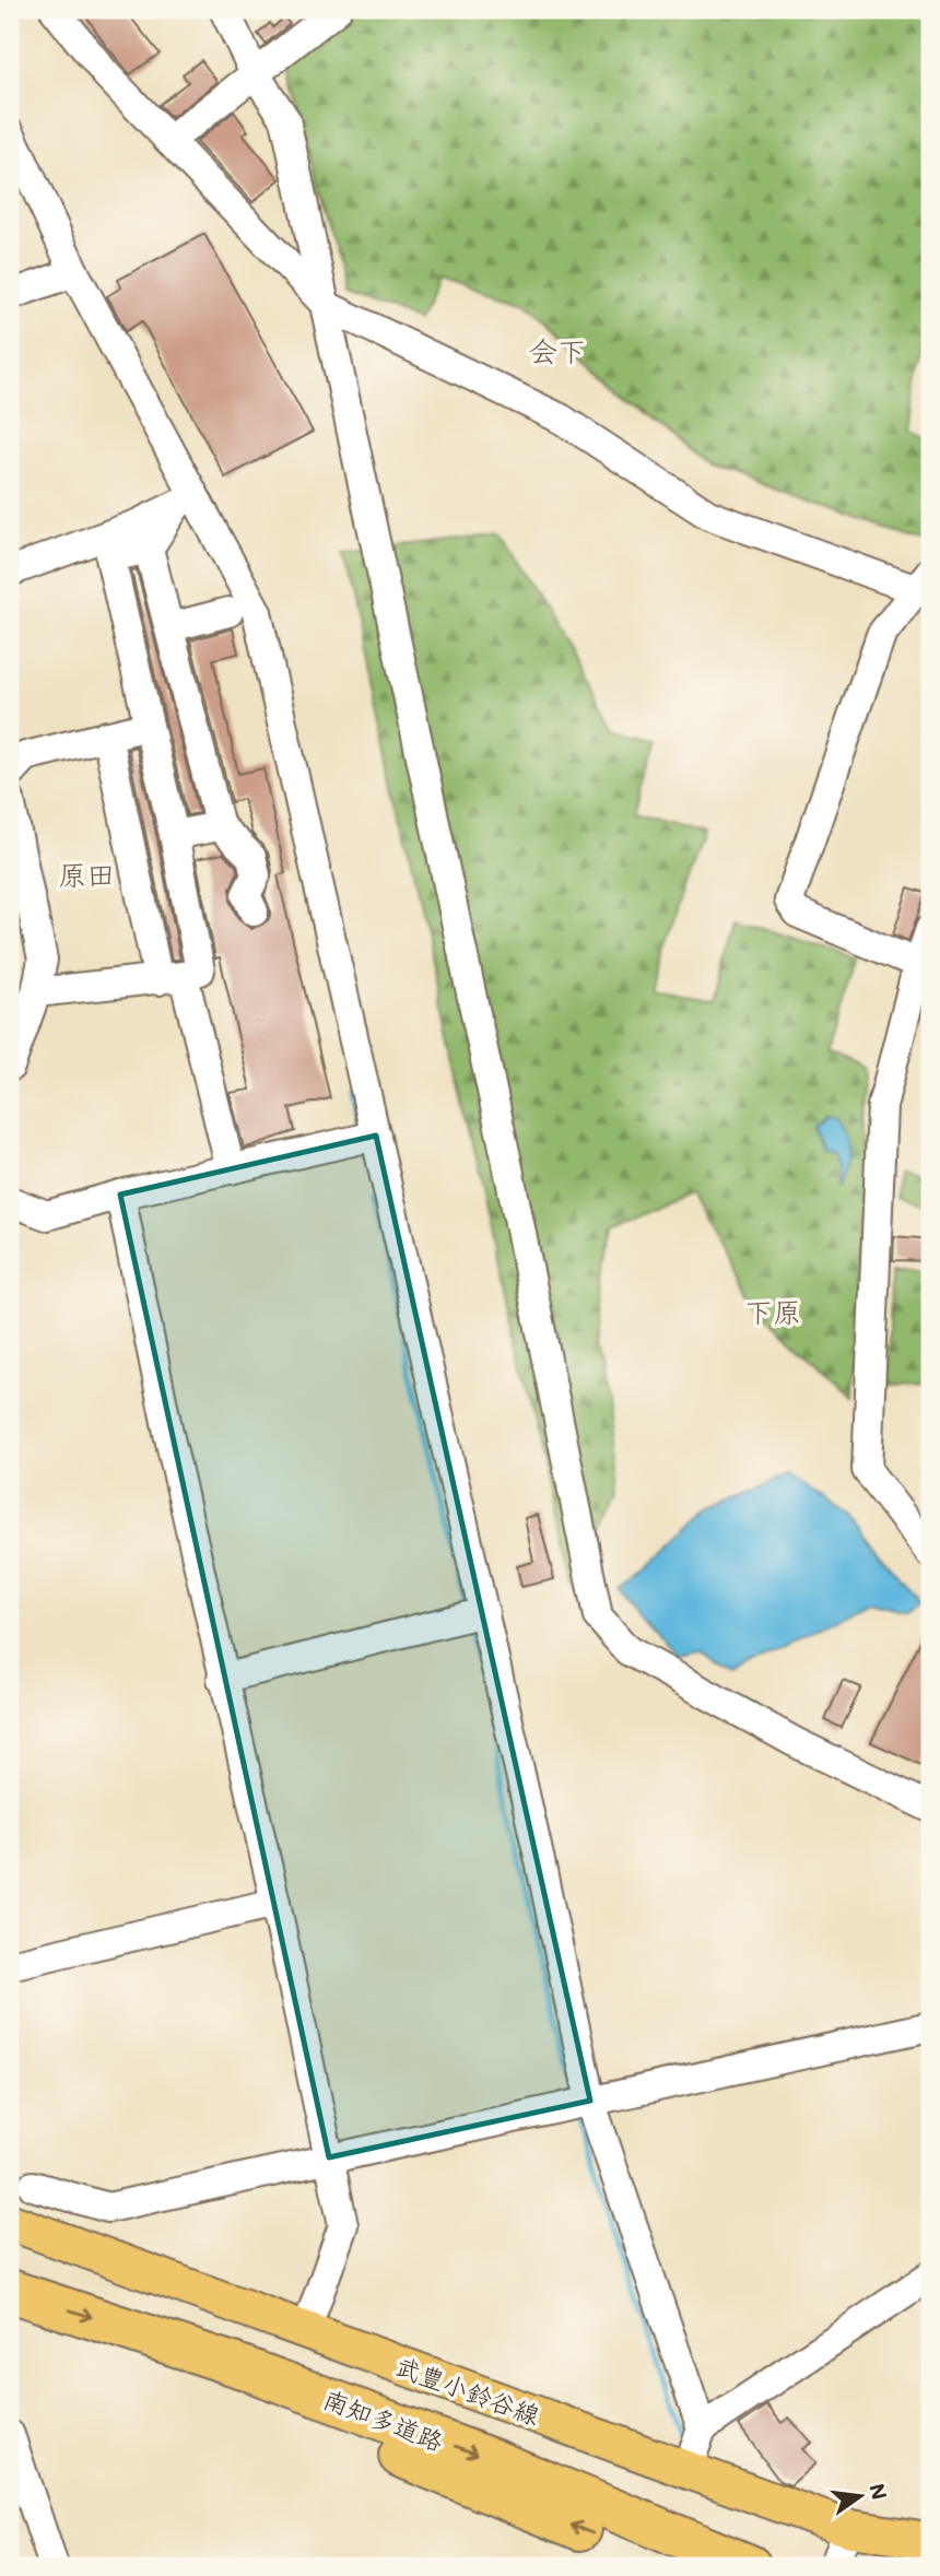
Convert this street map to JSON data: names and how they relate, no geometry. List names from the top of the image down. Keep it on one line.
{"streets":{"highway":["南知多道路"],"main road":["武豊小鈴谷線"]},"districts":["会下","原田","下原"],"north":"right"}
